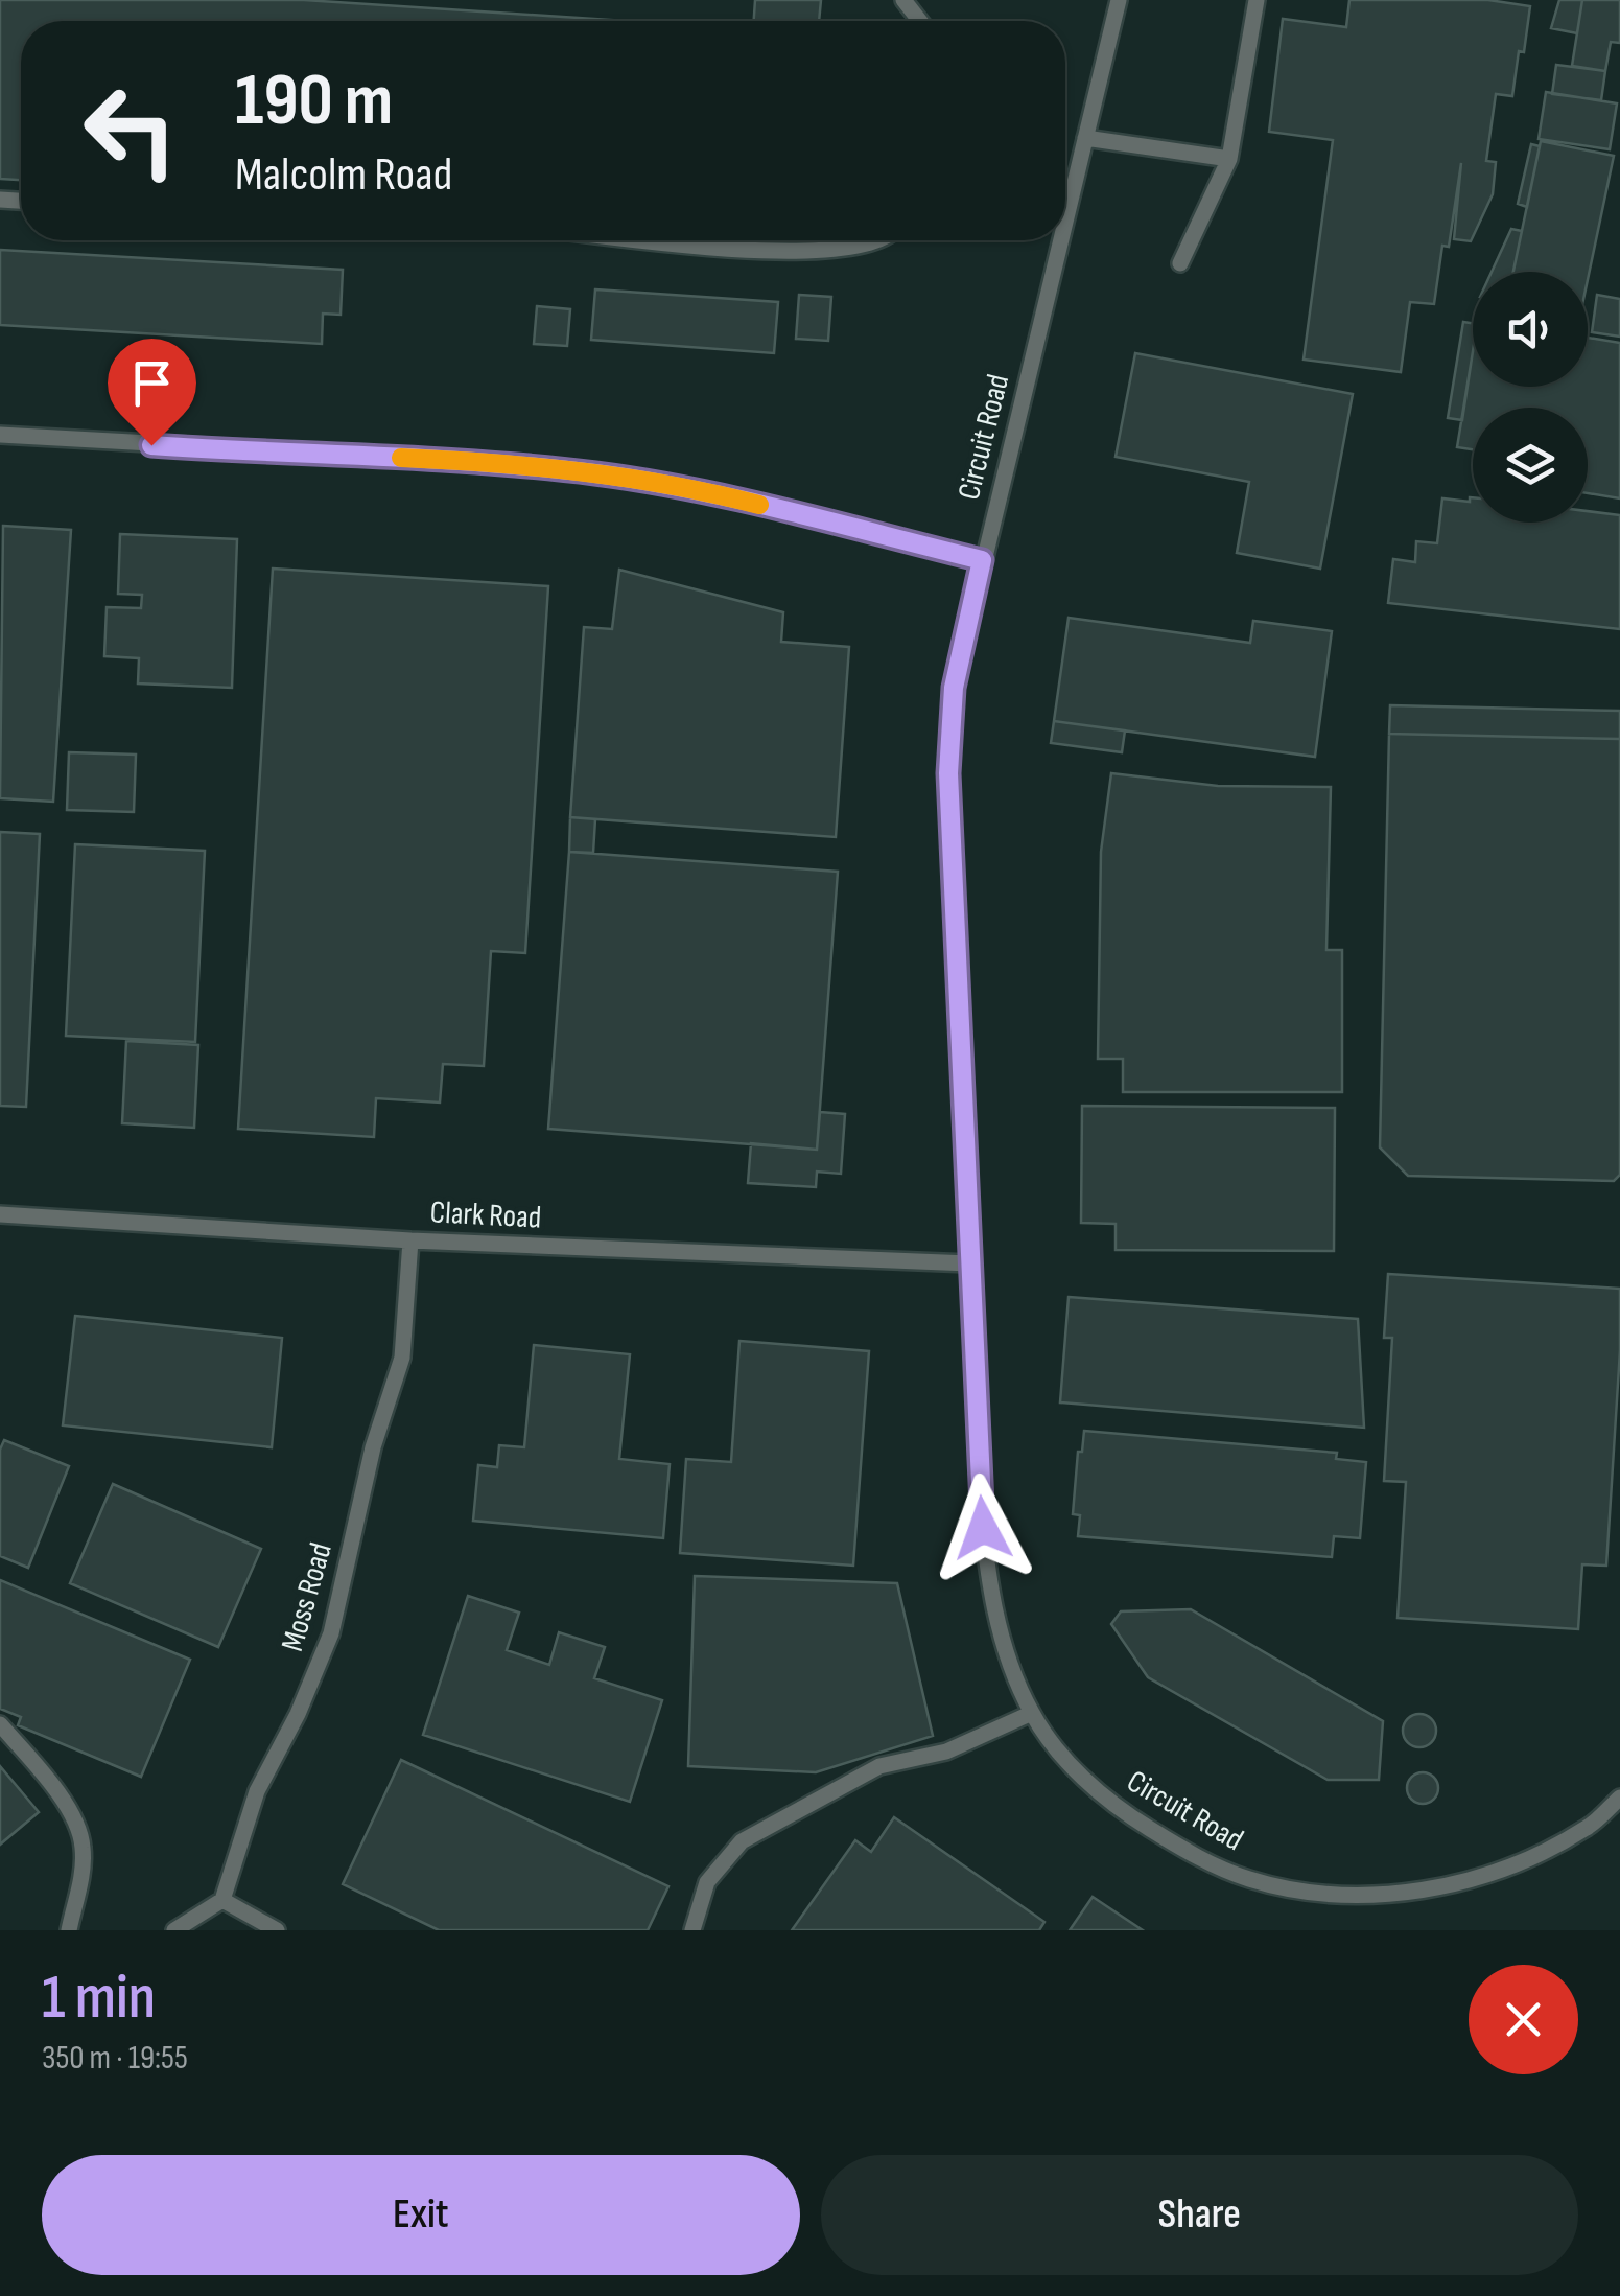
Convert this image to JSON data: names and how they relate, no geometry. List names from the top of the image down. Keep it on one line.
{"streets":{"lane":["Circuit Road","Clark Road","Moss Road"]},"crossings":[["Circuit Road","Clark Road"],["Clark Road","Moss Road"]],"page":{"turn":["190 m","Malcolm Road"],"heading":["1 min","350 m · 19:55"],"buttons":["Exit","Share"]}}
